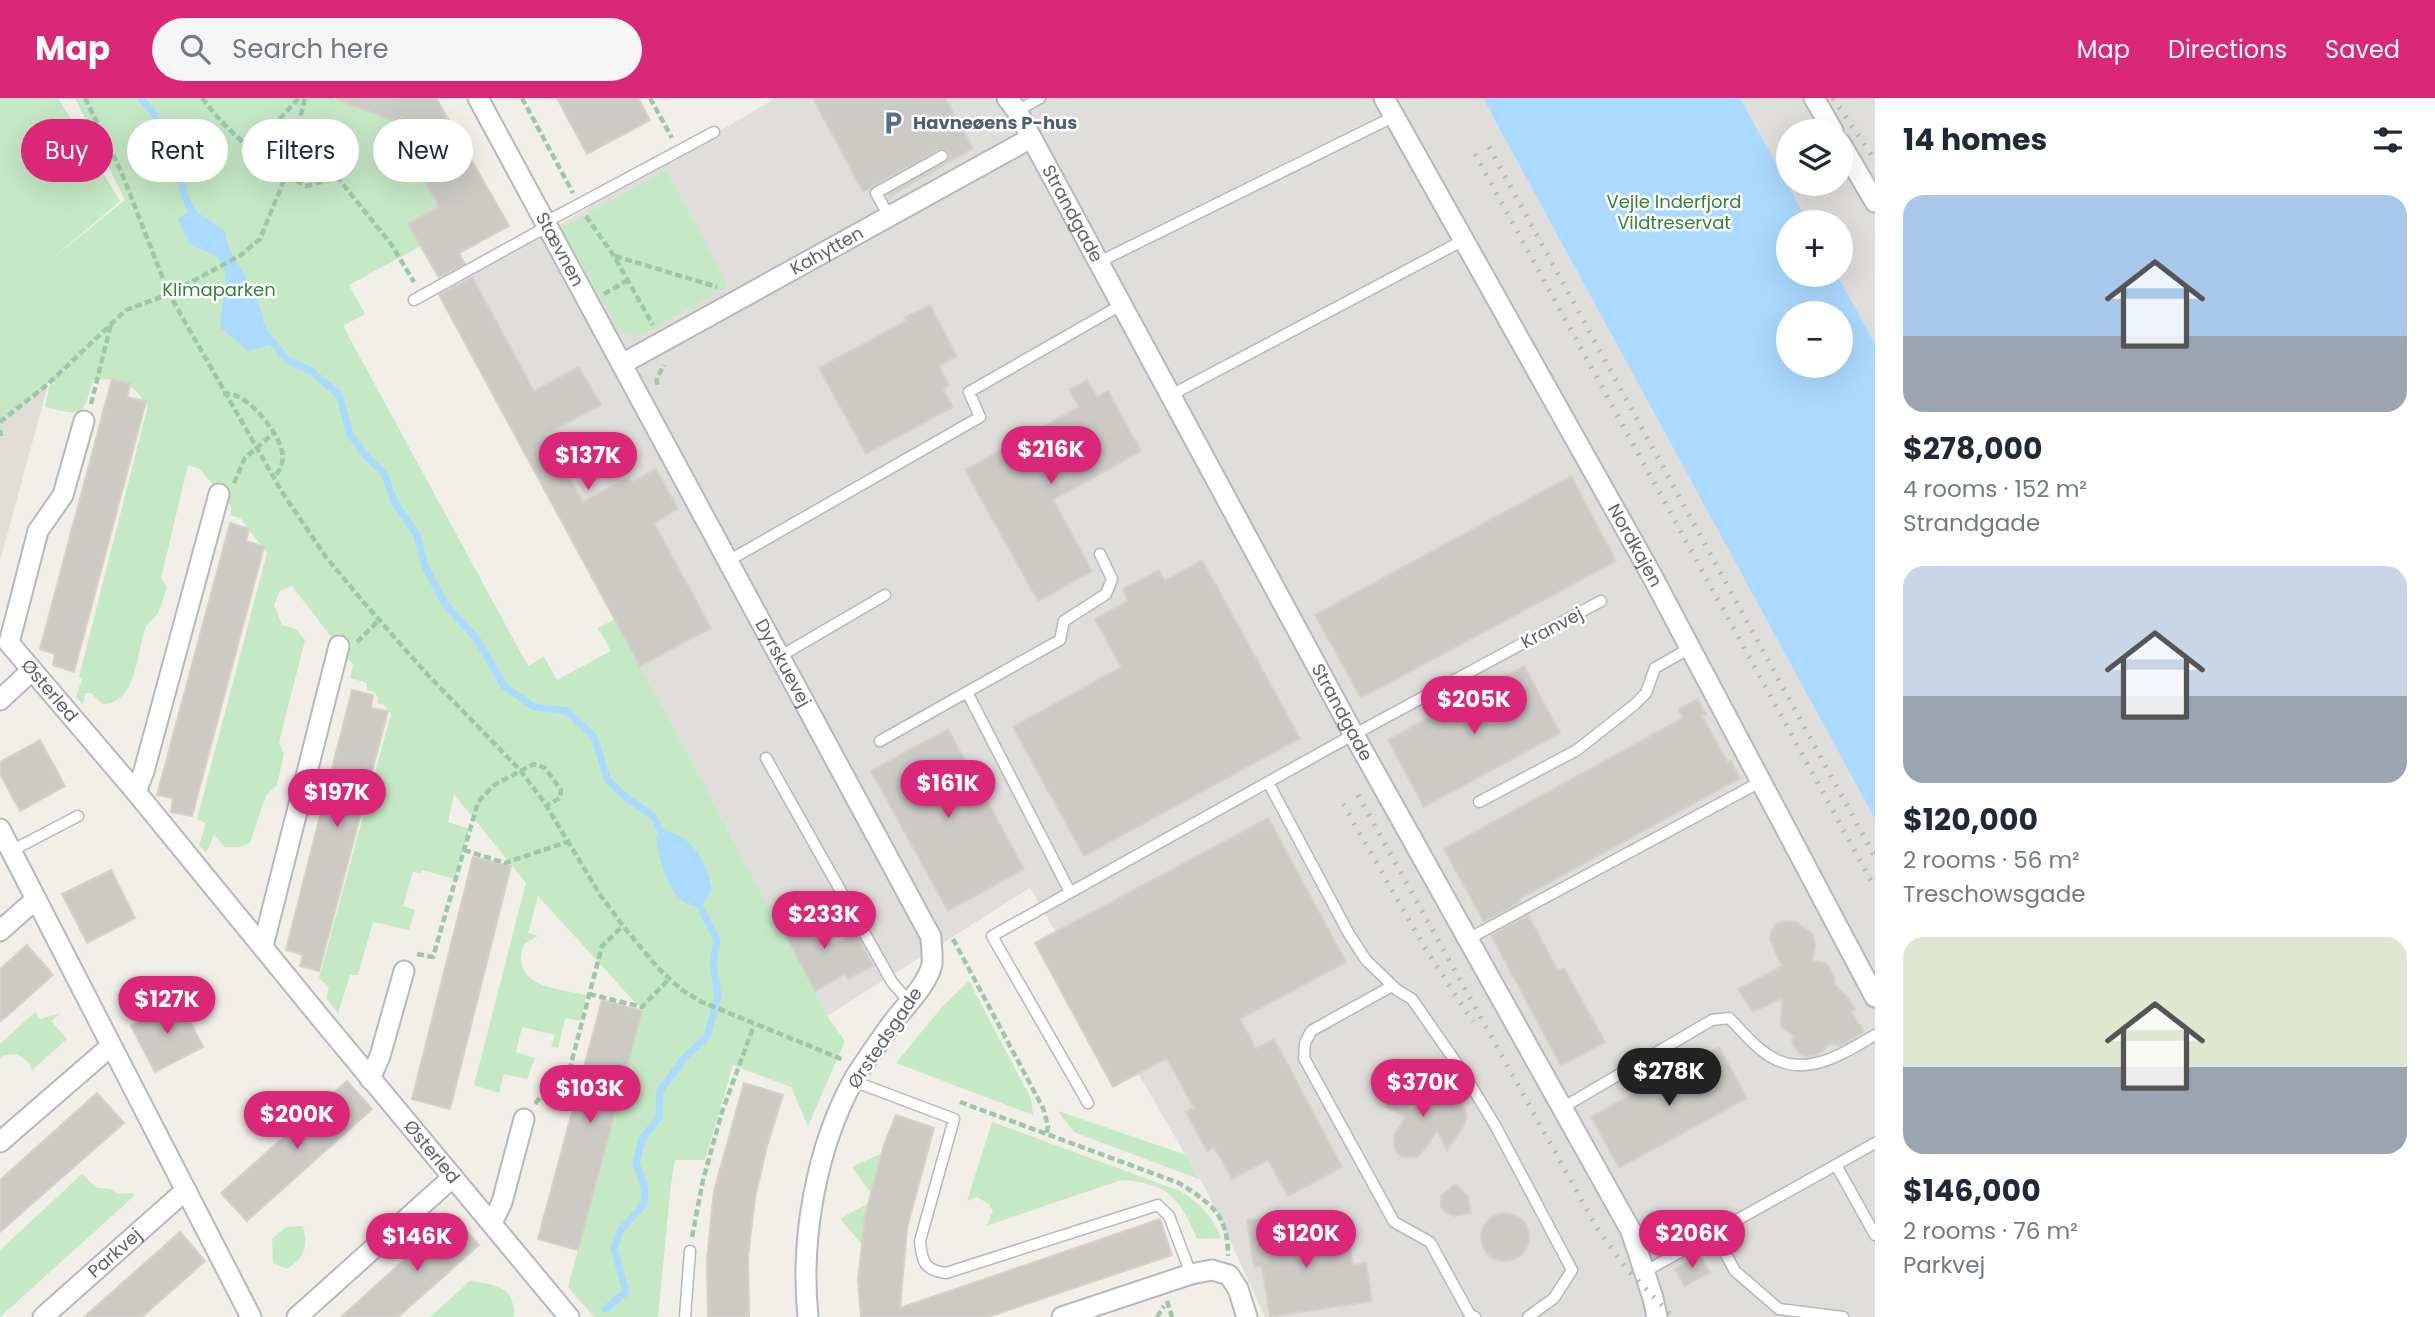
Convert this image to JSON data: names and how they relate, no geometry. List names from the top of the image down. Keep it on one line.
{"streets":{"street":["Strandgade","Stævnen","Kahytten","Nordkajen","Dyrskuevej","Østerled","Ørstedsgade","Parkvej"],"lane":["Kranvej"]},"crossings":[["Strandgade","Kahytten"],["Strandgade","Kranvej"],["Stævnen","Kahytten"],["Stævnen","Dyrskuevej"],["Kahytten","Dyrskuevej"],["Dyrskuevej","Ørstedsgade"]],"parks":["Vejle Inderfjord Vildtreservat","Klimaparken"],"places":{"parking":["Havneøens P-hus"]},"page":{"header":"Map","search":"Search here","nav":["Map","Directions","Saved"],"heading":"14 homes","map_buttons":["+","−"],"chip":["Buy","Rent","Filters","New"],"list":[{"name":"$278,000","note":"4 rooms · 152 m² · Strandgade"},{"name":"$120,000","note":"2 rooms · 56 m² · Treschowsgade"},{"name":"$146,000","note":"2 rooms · 76 m² · Parkvej"}],"price":["$216K","$137K","$205K","$161K","$197K","$233K","$127K","$278K","$370K","$103K","$200K","$120K","$206K","$146K"]}}
